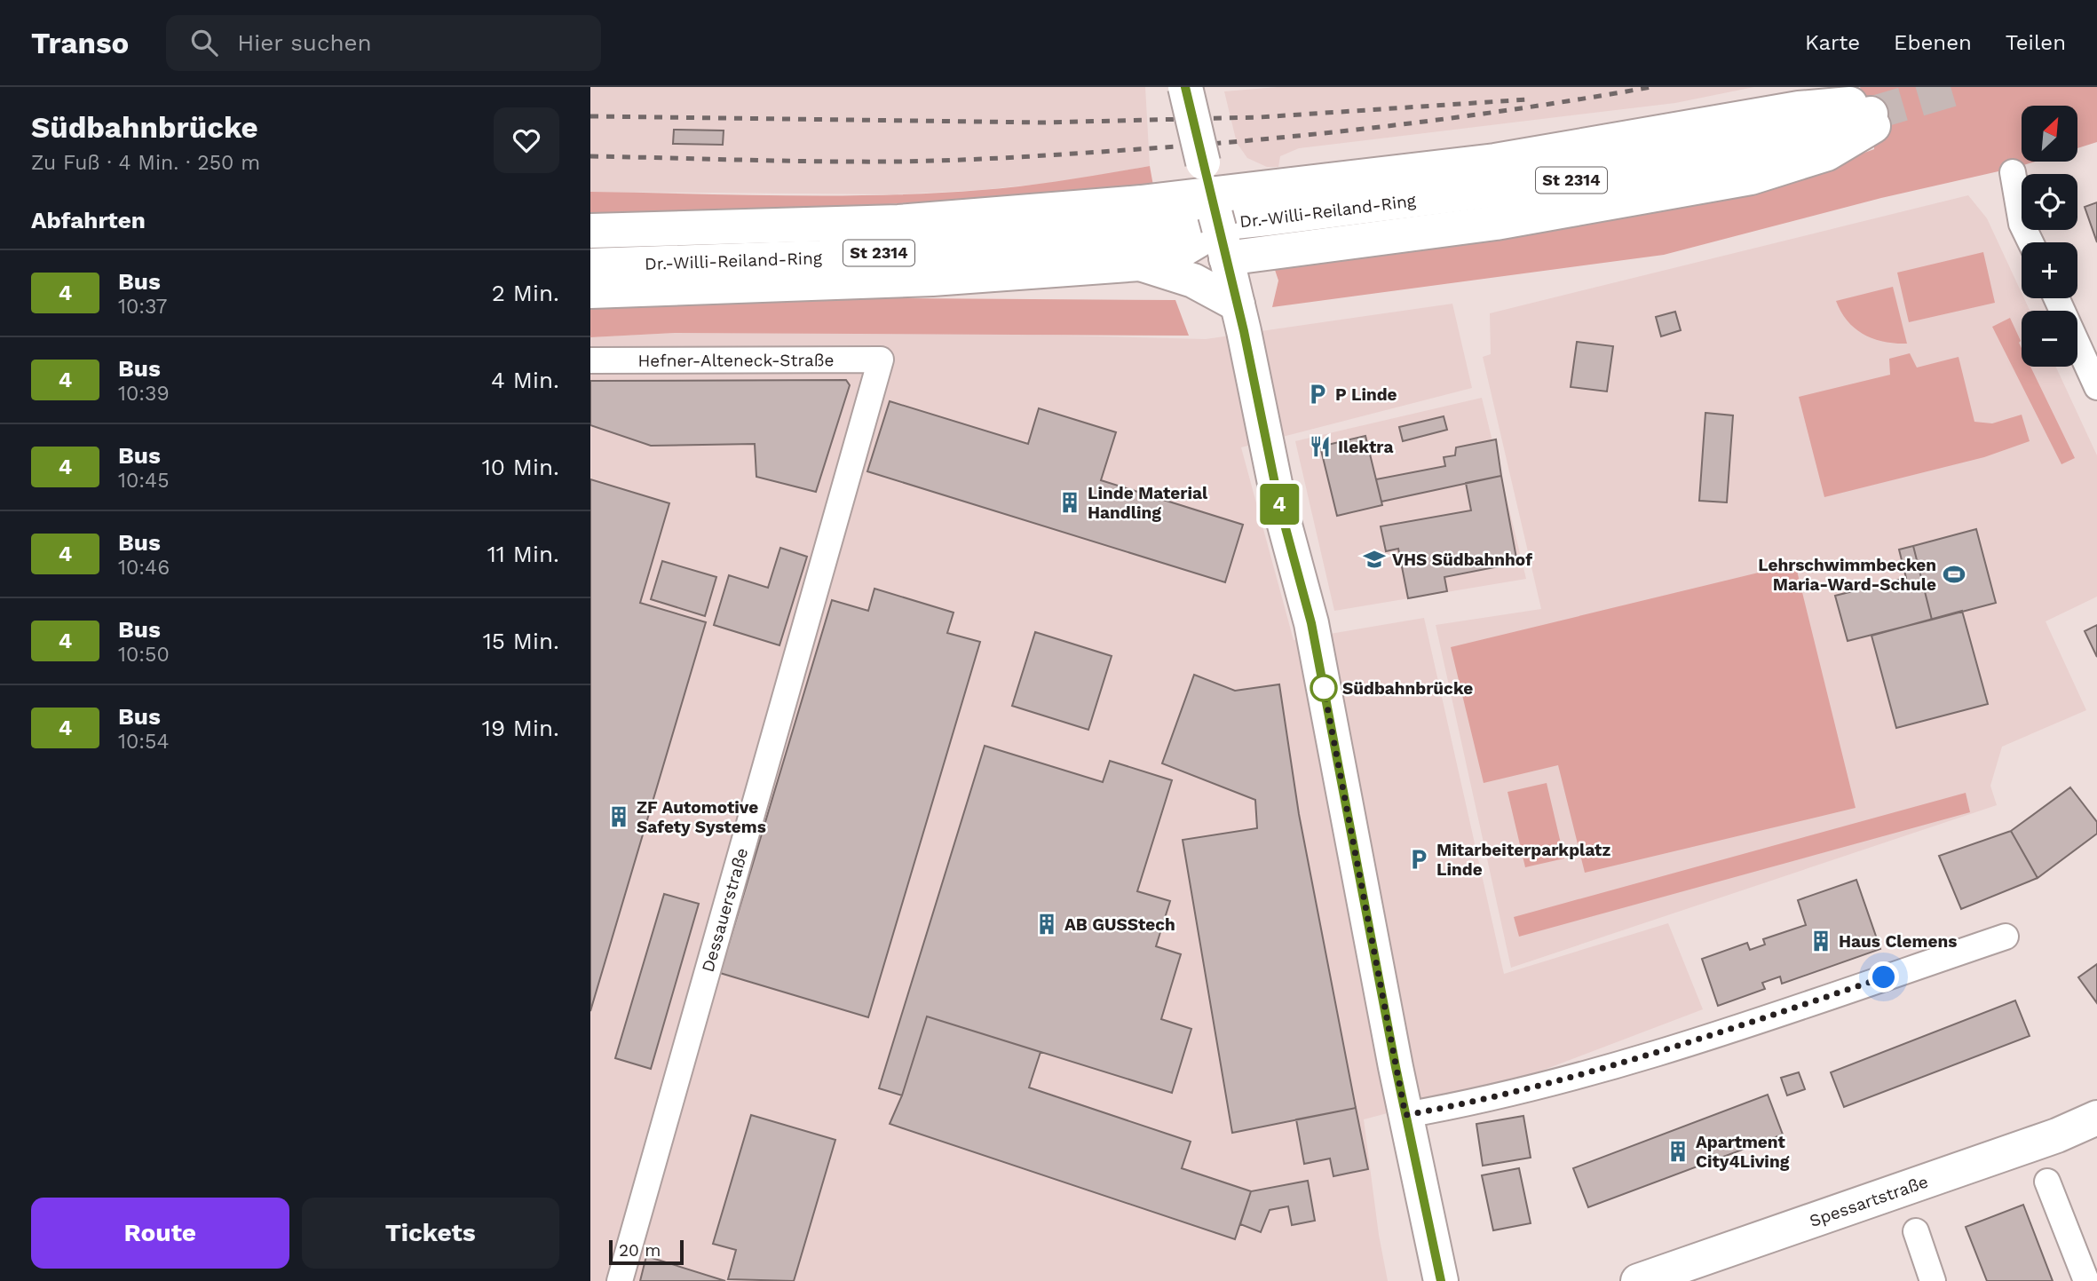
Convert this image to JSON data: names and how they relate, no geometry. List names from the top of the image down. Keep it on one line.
{"streets":{"main road":["St 2314","Dr.-Willi-Reiland-Ring","Spessartstraße"],"street":["Hefner-Alteneck-Straße","Dessauerstraße"]},"crossings":[["Hefner-Alteneck-Straße","Dessauerstraße"]],"places":{"parking":["P Linde","Mitarbeiterparkplatz Linde"],"restaurant":["Ilektra"],"building":["Linde Material Handling","ZF Automotive Safety Systems","AB GUSStech","Haus Clemens","Apartment City4Living"],"school or university":["VHS Südbahnhof"],"sports":["Lehrschwimmbecken Maria-Ward-Schule"],"other":["Südbahnbrücke"]},"lines":["bus line 4"],"scale_bar":"20 m","north":"top right","page":{"header":"Transo","search":"Hier suchen","nav":["Karte","Ebenen","Teilen"],"heading":[["Südbahnbrücke","Zu Fuß · 4 Min. · 250 m"],"Abfahrten"],"on_map":"4","map_buttons":["+","−"],"list":[{"mark":"4","name":"Bus","note":"10:37","value":"2 Min."},{"mark":"4","name":"Bus","note":"10:39","value":"4 Min."},{"mark":"4","name":"Bus","note":"10:45","value":"10 Min."},{"mark":"4","name":"Bus","note":"10:46","value":"11 Min."},{"mark":"4","name":"Bus","note":"10:50","value":"15 Min."},{"mark":"4","name":"Bus","note":"10:54","value":"19 Min."}],"buttons":["Route","Tickets"],"scale":"20 m"}}
